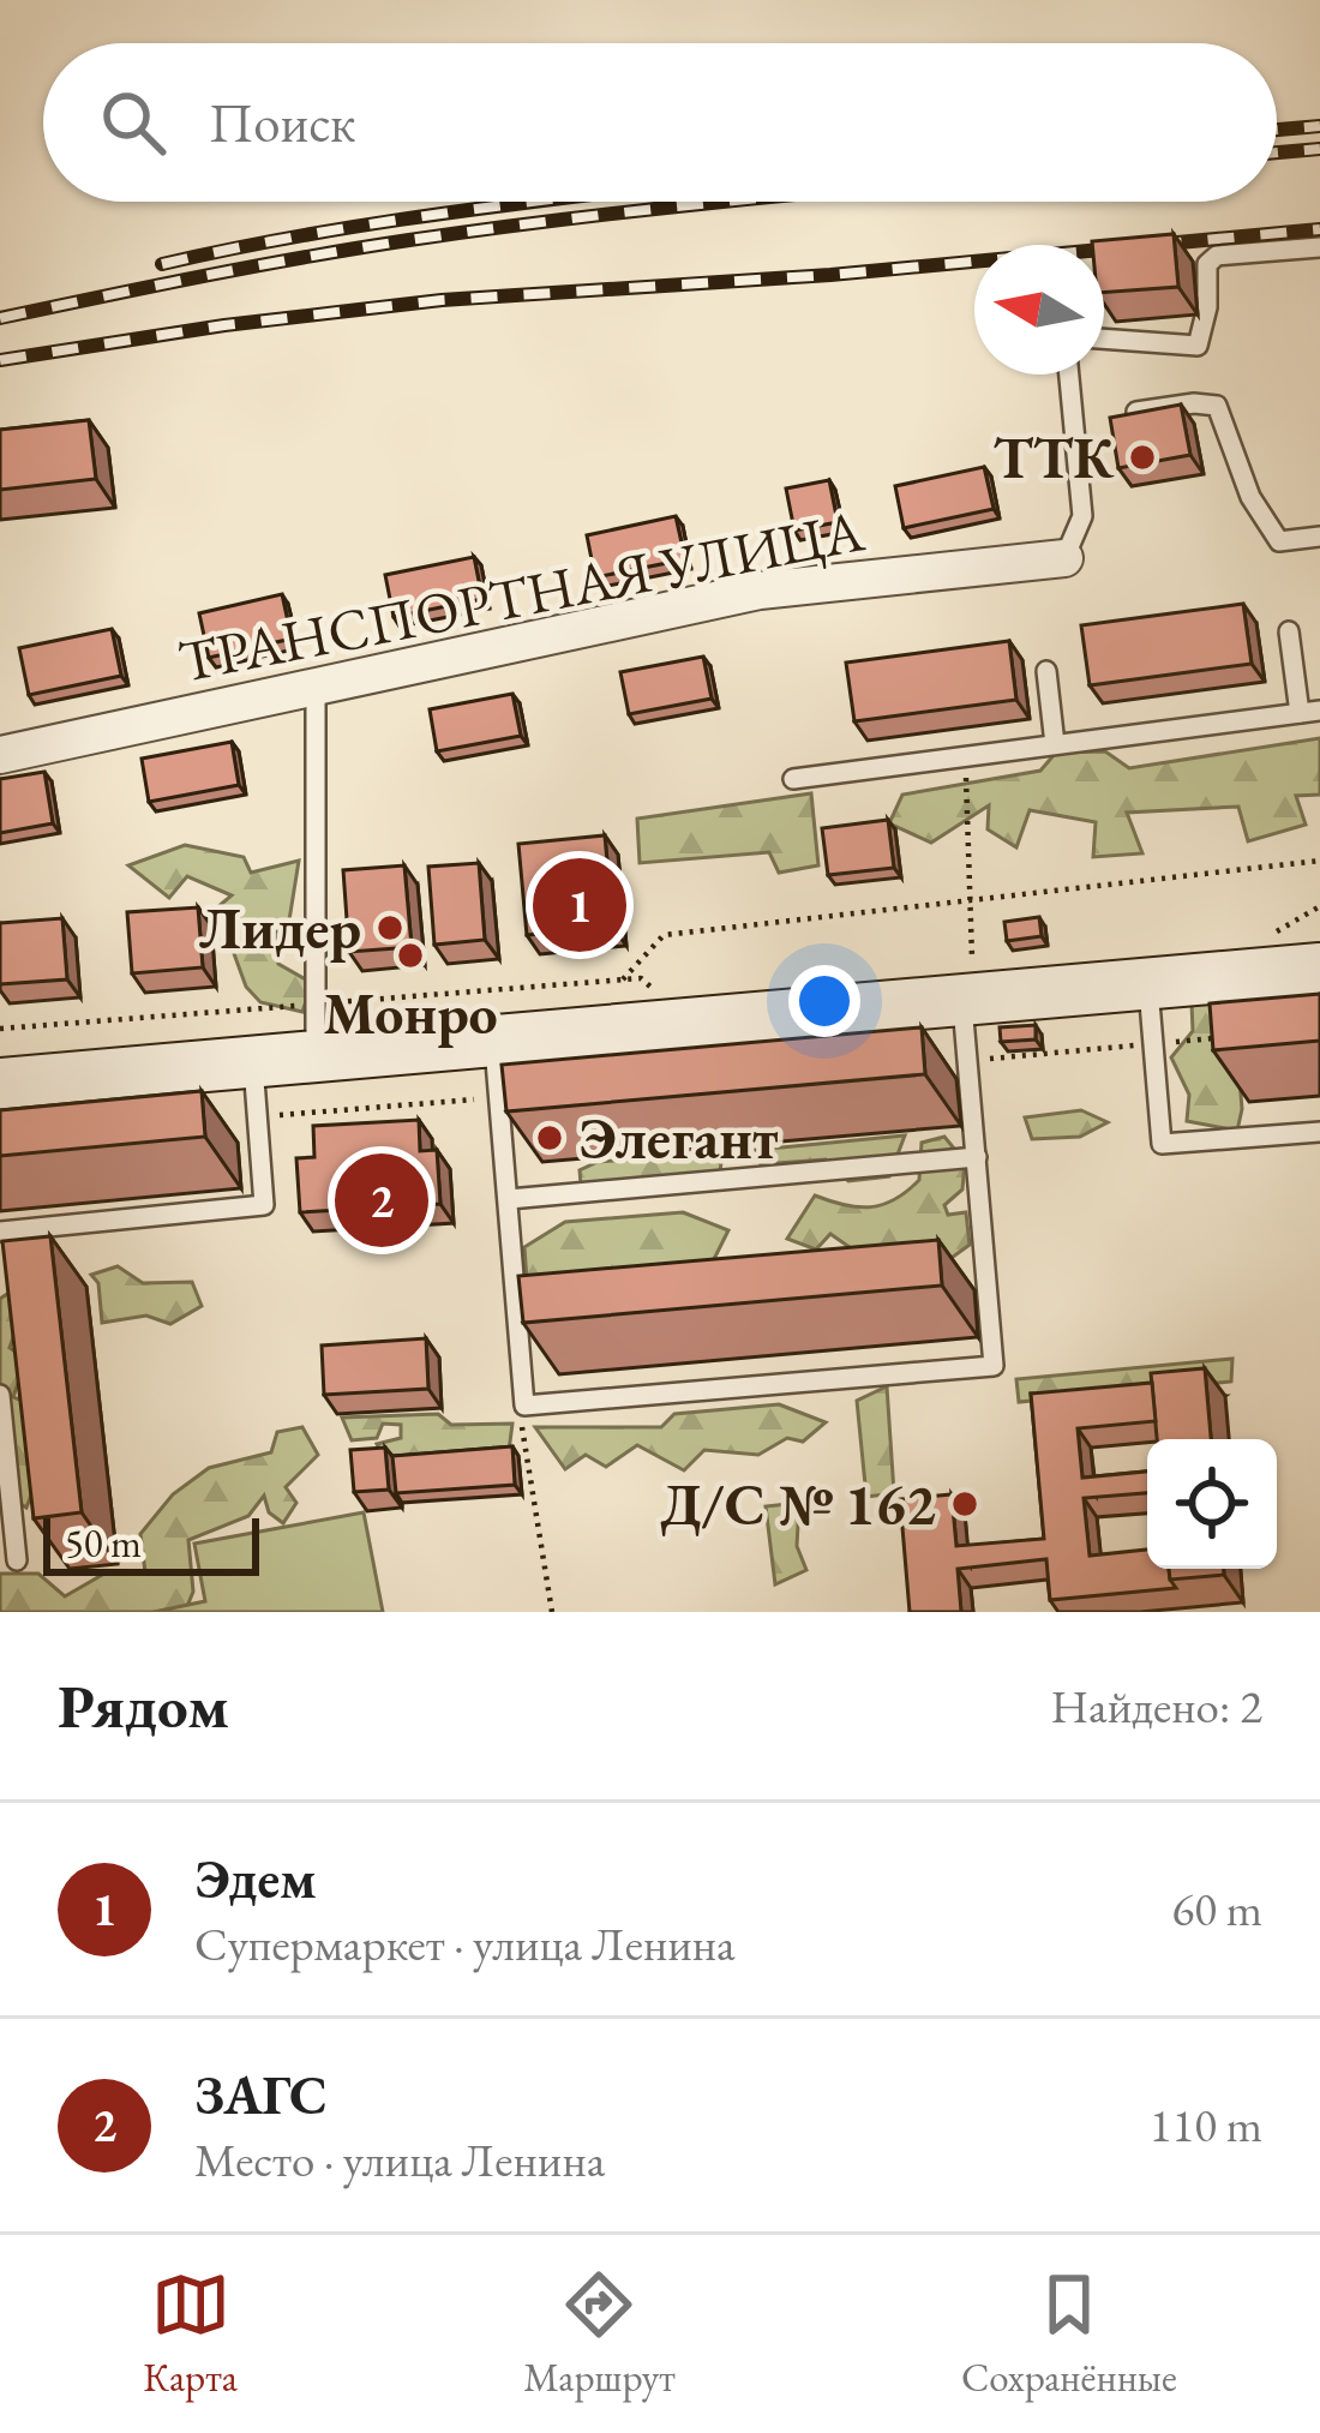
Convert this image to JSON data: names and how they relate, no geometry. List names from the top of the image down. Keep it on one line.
{"streets":{"street":["ТРАНСПОРТНАЯ УЛИЦА"]},"places":["ТТК","Лидер","Монро","Элегант","Д/С № 162"],"scale_bar":"50 m","north":"left","page":{"search":"Поиск","pins":["1","2"],"scale":"50 m","heading":["Рядом","Найдено: 2"],"list":[{"mark":"1","name":"Эдем","note":"Супермаркет · улица Ленина","value":"60 m"},{"mark":"2","name":"ЗАГС","note":"Место · улица Ленина","value":"110 m"}],"nav":["Карта","Маршрут","Сохранённые"]}}
